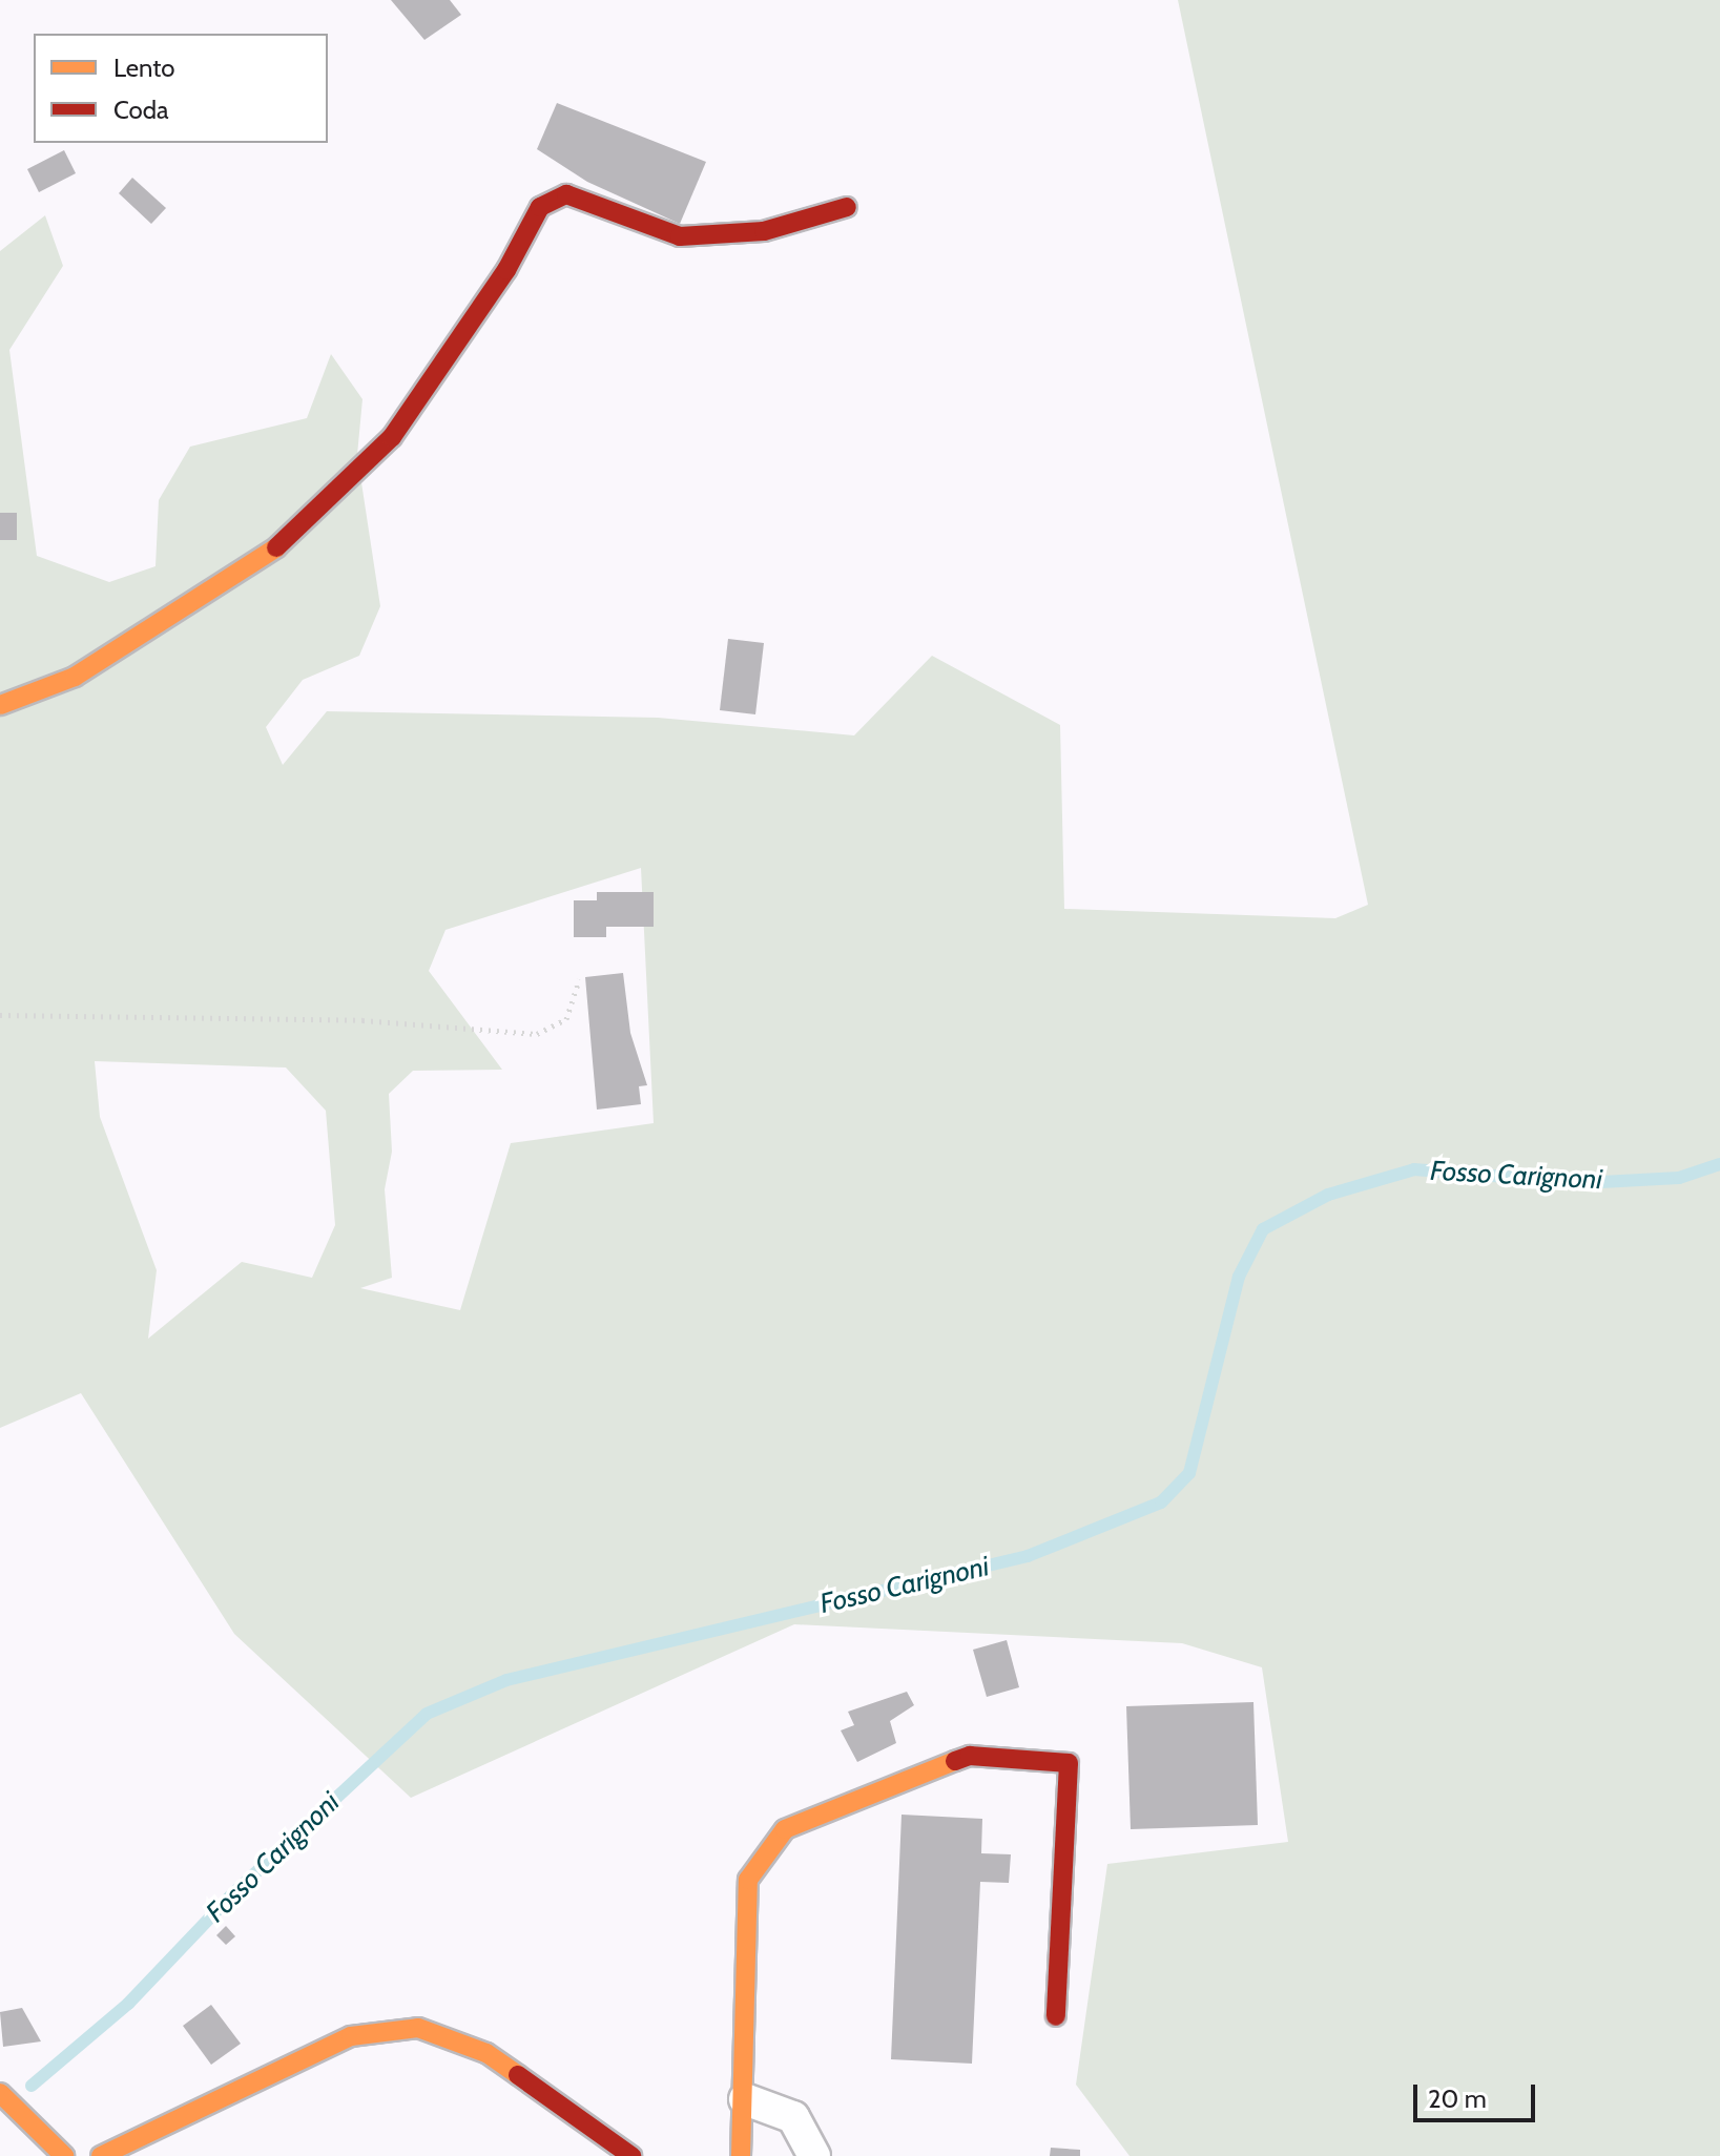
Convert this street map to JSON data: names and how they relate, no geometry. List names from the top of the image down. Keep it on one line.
{"water":["Fosso Carignoni"],"legend":["Lento","Coda"],"scale_bar":"20 m"}
